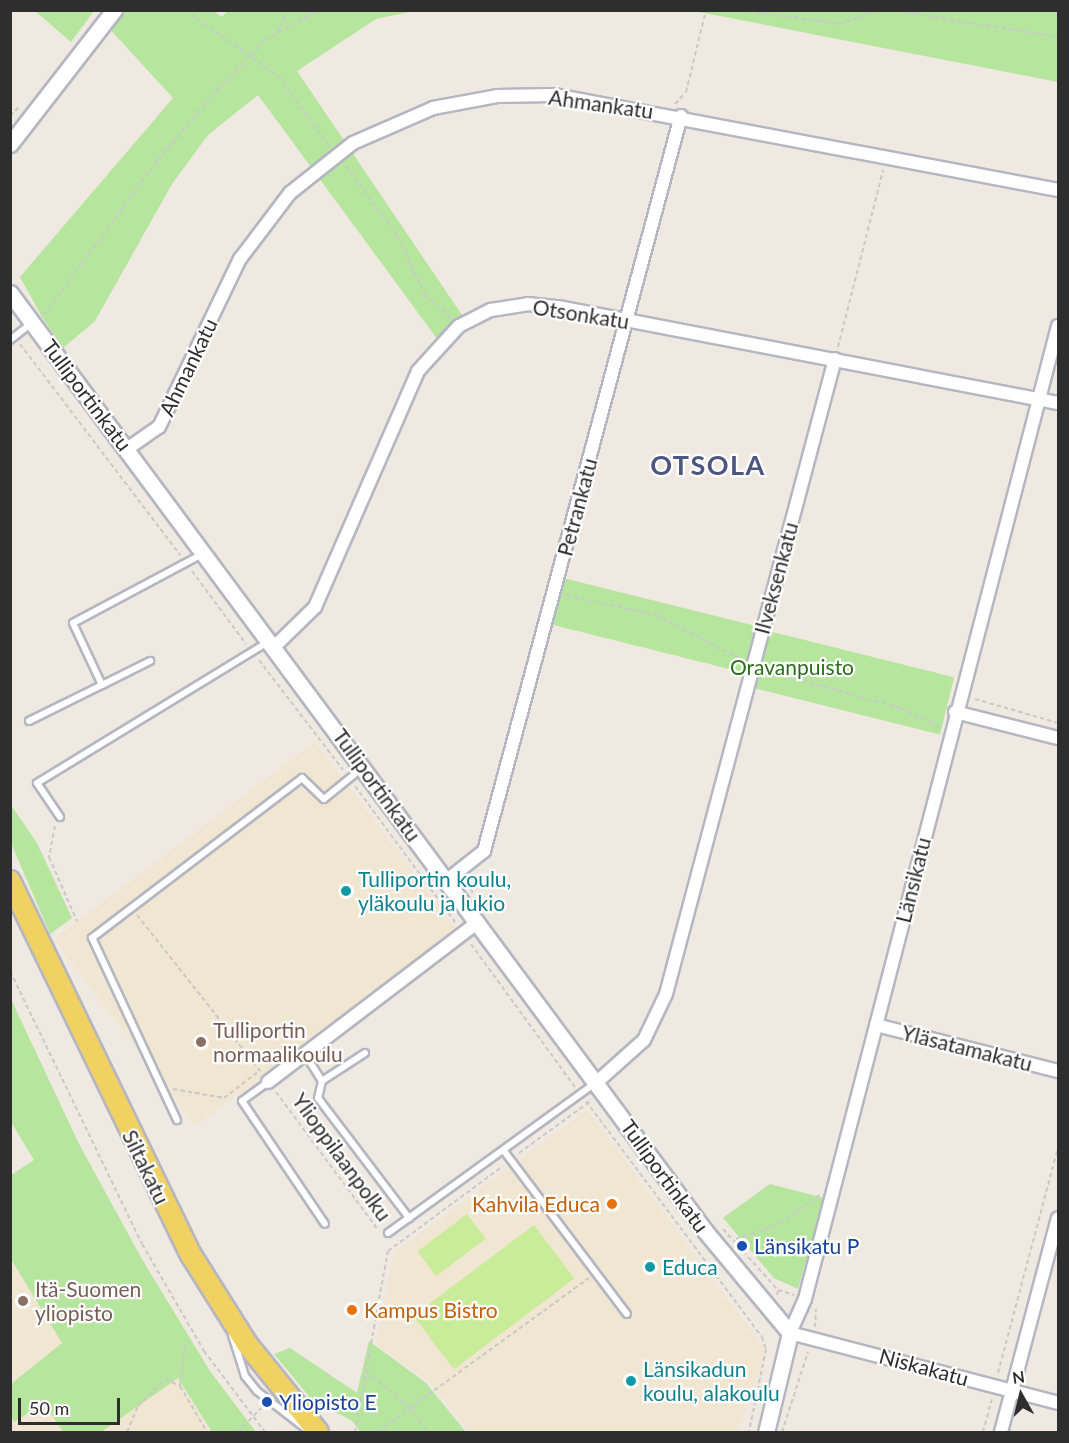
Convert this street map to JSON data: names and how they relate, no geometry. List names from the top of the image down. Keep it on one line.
{"streets":{"main road":["Siltakatu"],"street":["Ahmankatu","Otsonkatu","Tulliportinkatu","Petrankatu","Ilveksenkatu","Länsikatu","Yläsatamakatu","Niskakatu"],"path":["Ylioppilaanpolku"]},"crossings":[["Ahmankatu","Tulliportinkatu"],["Ahmankatu","Petrankatu"],["Otsonkatu","Tulliportinkatu"],["Otsonkatu","Petrankatu"],["Otsonkatu","Ilveksenkatu"],["Otsonkatu","Länsikatu"],["Tulliportinkatu","Petrankatu"],["Tulliportinkatu","Ilveksenkatu"],["Tulliportinkatu","Länsikatu"],["Tulliportinkatu","Niskakatu"],["Länsikatu","Yläsatamakatu"],["Länsikatu","Niskakatu"]],"districts":["OTSOLA"],"parks":["Oravanpuisto"],"places":["Tulliportin koulu, yläkoulu ja lukio","Tulliportin normaalikoulu","Kahvila Educa","Länsikatu P","Educa","Itä-Suomen yliopisto","Kampus Bistro","Länsikadun koulu, alakoulu","Yliopisto E"],"scale_bar":"50 m","north":"top"}
